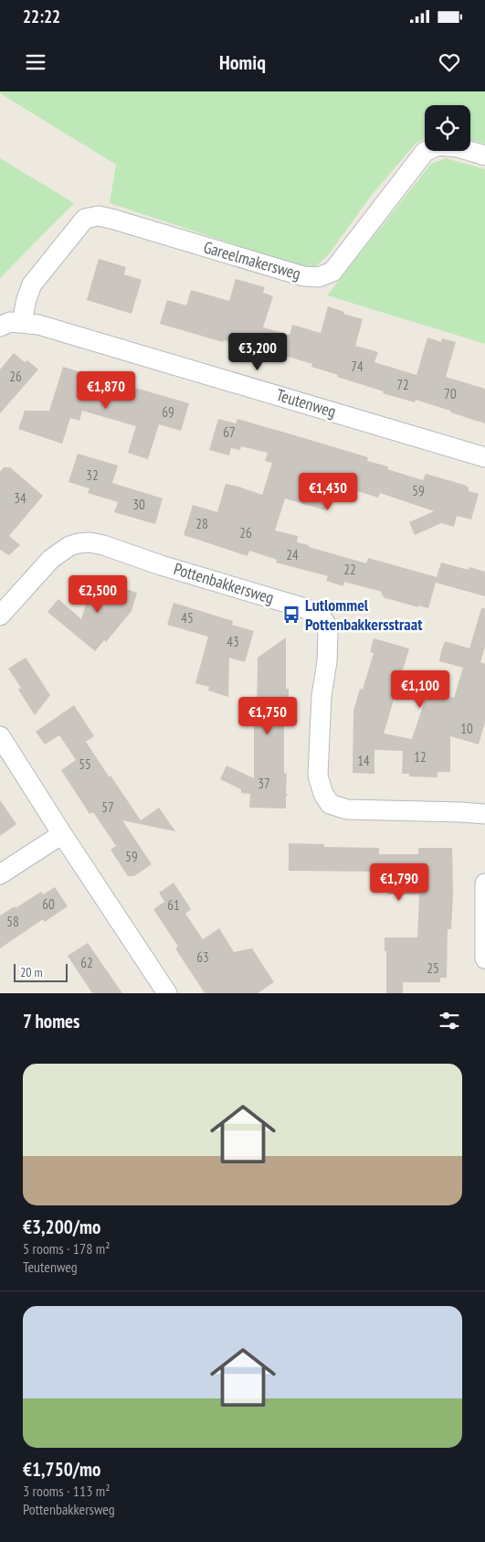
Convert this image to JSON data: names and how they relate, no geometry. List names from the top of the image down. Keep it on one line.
{"streets":{"street":["Gareelmakersweg","Teutenweg","Pottenbakkersweg"]},"crossings":[["Gareelmakersweg","Teutenweg"]],"places":{"bus stop":["Lutlommel Pottenbakkersstraat"]},"house_numbers":["74","26","72","70","69","67","32","59","34","30","28","26","24","22","45","43","10","12","14","55","37","57","59","60","61","58","63","62","25"],"scale_bar":"20 m","page":{"status":"22:22","header":"Homiq","price":["€3,200","€1,870","€1,430","€2,500","€1,100","€1,750","€1,790"],"scale":"20 m","heading":"7 homes","list":[{"name":"€3,200/mo","note":"5 rooms · 178 m² · Teutenweg"},{"name":"€1,750/mo","note":"3 rooms · 113 m² · Pottenbakkersweg"}]}}
